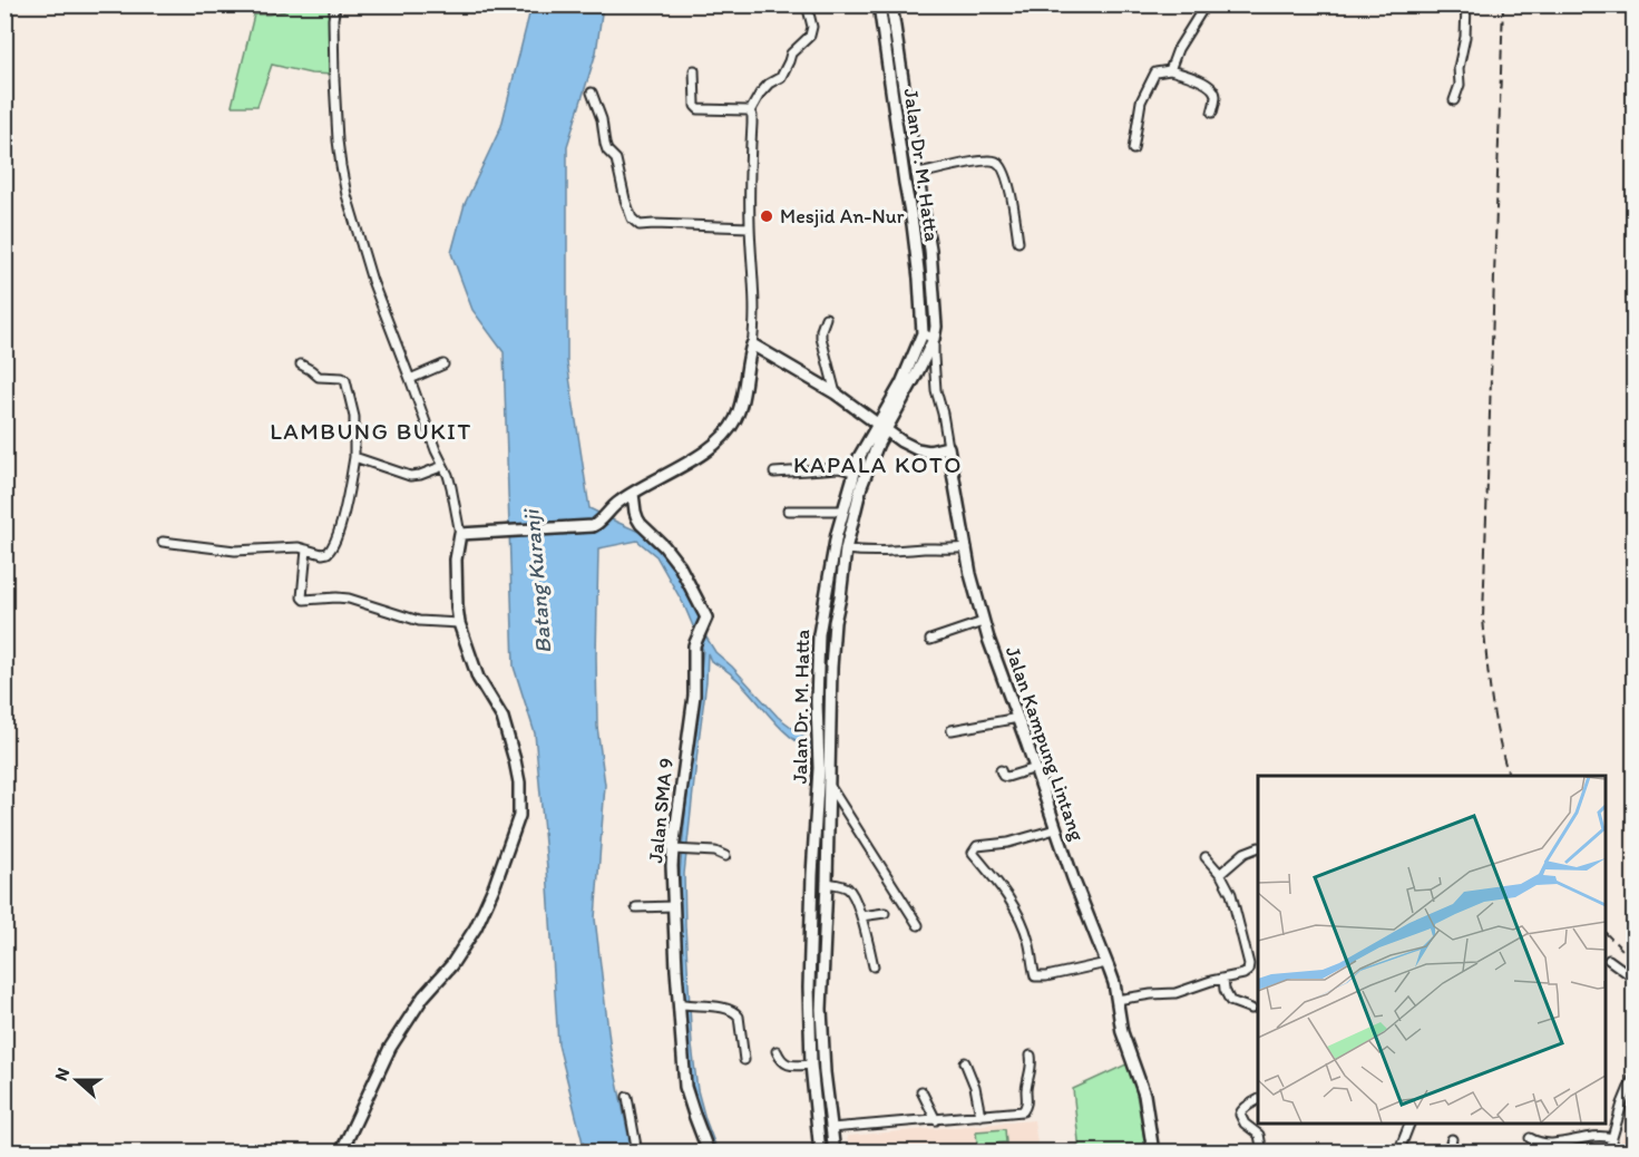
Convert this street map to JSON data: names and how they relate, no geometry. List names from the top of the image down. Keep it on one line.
{"streets":{"street":["Jalan Dr. M. Hatta","Jalan Kampung Lintang","Jalan SMA 9"]},"crossings":[["Jalan Dr. M. Hatta","Jalan Kampung Lintang"]],"districts":["LAMBUNG BUKIT","KAPALA KOTO"],"water":["Batang Kuranji"],"places":["Mesjid An-Nur"],"north":"left"}
